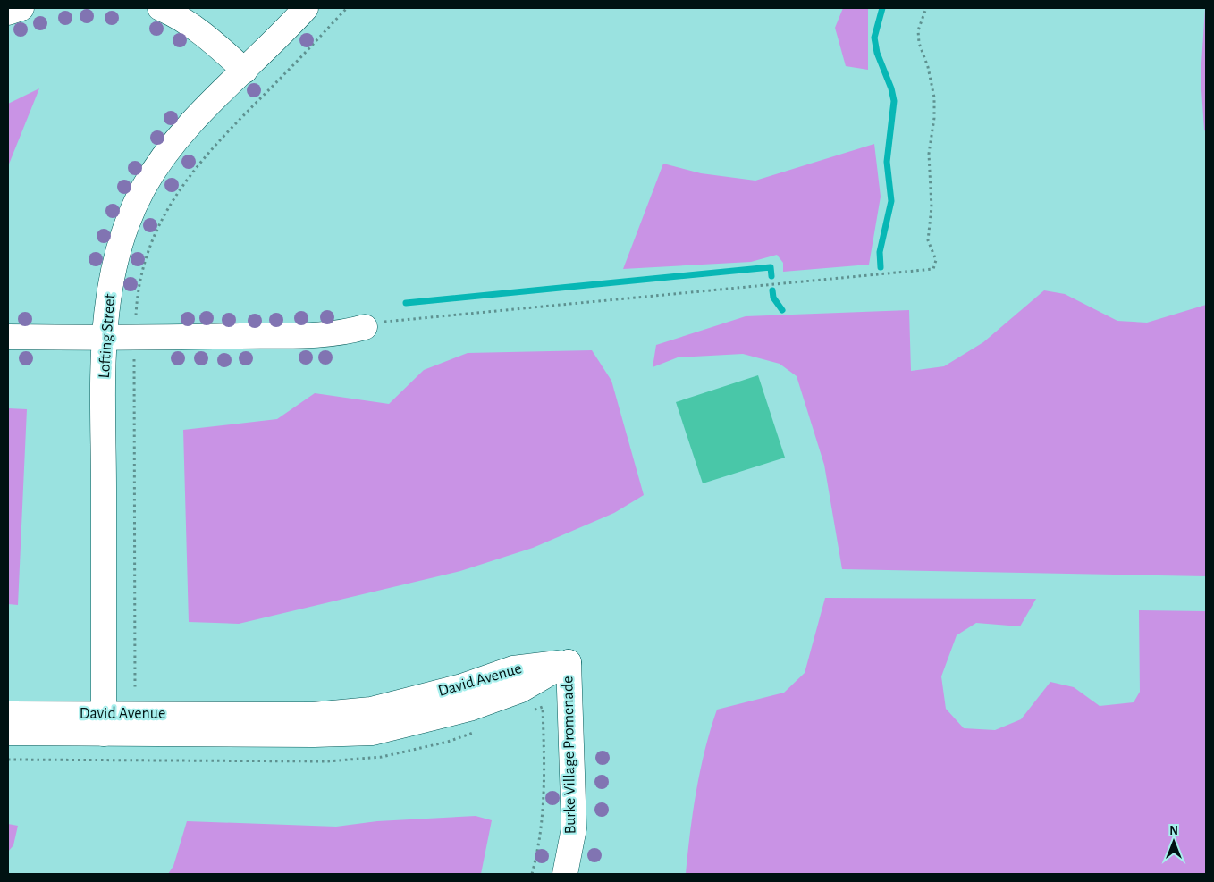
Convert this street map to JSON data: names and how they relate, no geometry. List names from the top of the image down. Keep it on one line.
{"streets":{"street":["Lofting Street","David Avenue","Burke Village Promenade"]},"crossings":[["Lofting Street","David Avenue"],["David Avenue","Burke Village Promenade"]],"north":"top"}
